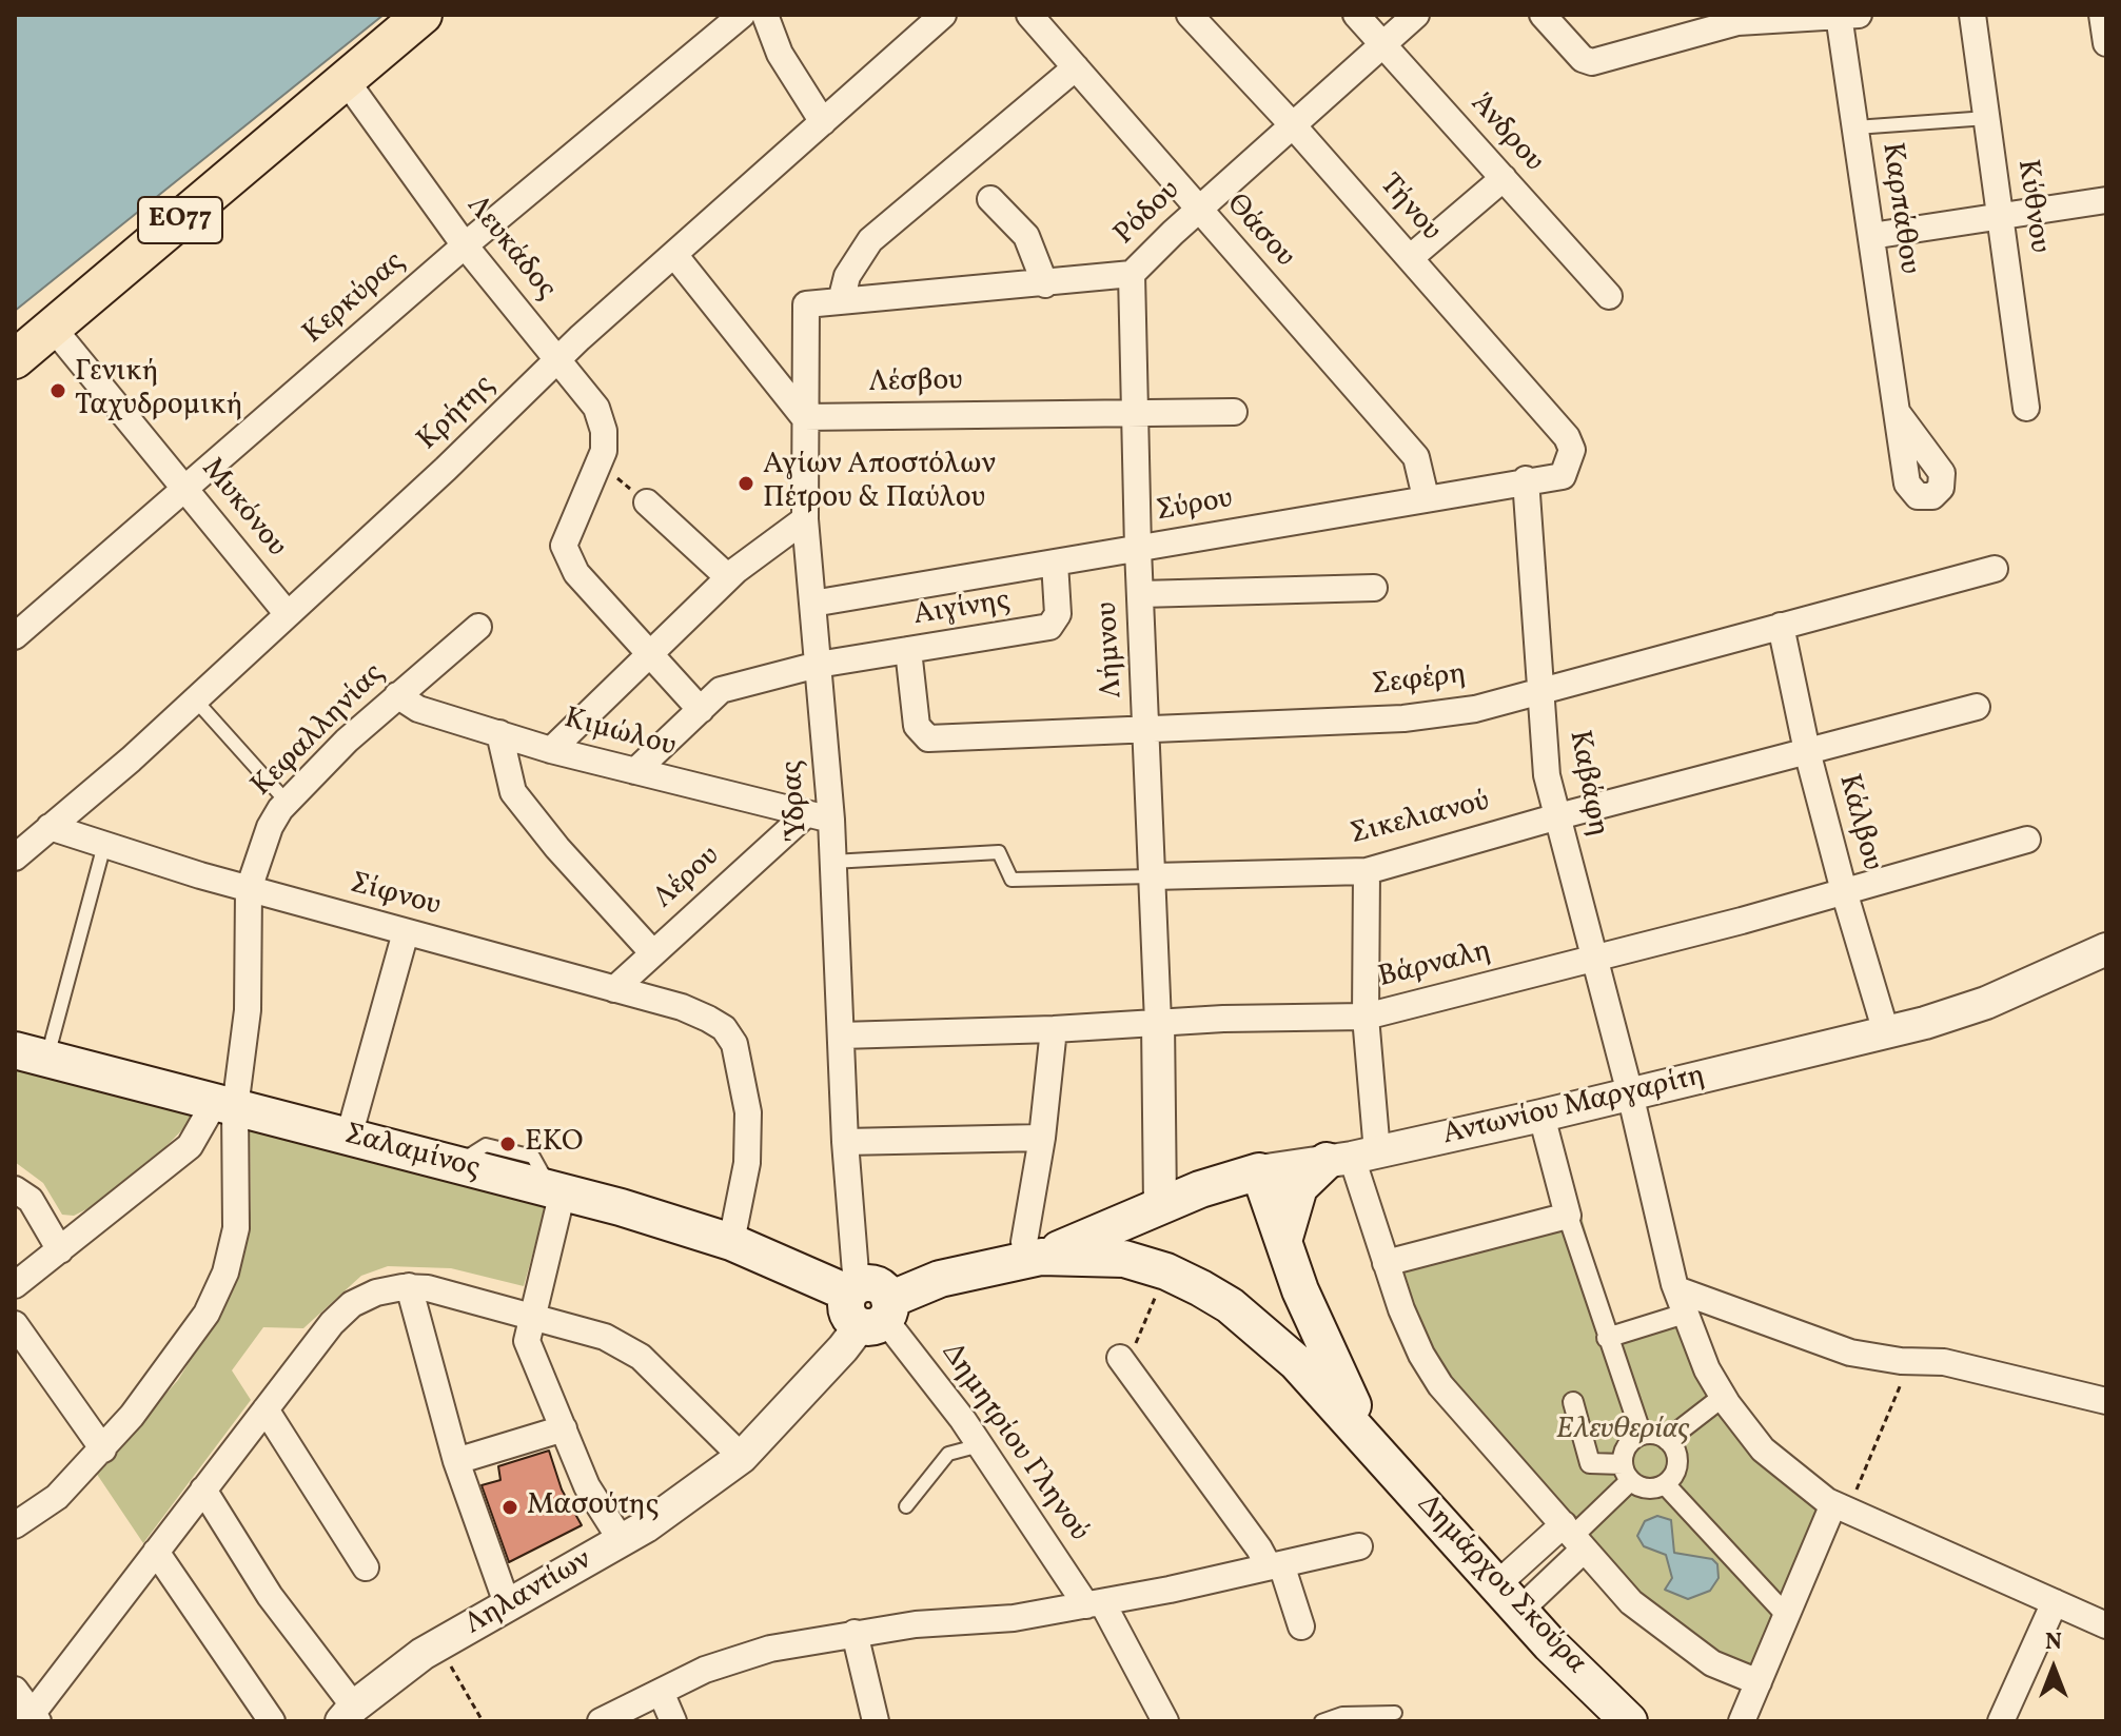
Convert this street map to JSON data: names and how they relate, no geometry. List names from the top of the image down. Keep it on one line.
{"streets":{"main road":["ΕΟ77","Αντωνίου Μαργαρίτη","Σαλαμίνος","Δημάρχου Σκούρα"],"street":["Άνδρου","Κύθνου","Τήνου","Καρπάθου","Ρόδου","Θάσου","Λευκάδος","Κερκύρας","Λέσβου","Κρήτης","Σύρου","Μυκόνου","Αιγίνης","Λήμνου","Σεφέρη","Κεφαλληνίας","Κιμώλου","Καβάφη","Ύδρας","Σικελιανού","Κάλβου","Λέρου","Σίφνου","Βάρναλη","Δημητρίου Γληνού","Ληλαντίων"]},"crossings":[["Άνδρου","Ρόδου"],["Τήνου","Ρόδου"],["Τήνου","Σύρου"],["Ρόδου","Θάσου"],["Ρόδου","Λήμνου"],["Ρόδου","Ύδρας"],["ΕΟ77","Λευκάδος"],["ΕΟ77","Μυκόνου"],["Θάσου","Σύρου"],["Λευκάδος","Κερκύρας"],["Λευκάδος","Κρήτης"],["Λευκάδος","Αιγίνης"],["Κερκύρας","Μυκόνου"],["Λέσβου","Λήμνου"],["Λέσβου","Ύδρας"],["Κρήτης","Μυκόνου"],["Κρήτης","Σίφνου"],["Σύρου","Αιγίνης"],["Σύρου","Λήμνου"],["Σύρου","Καβάφη"],["Σύρου","Ύδρας"],["Αιγίνης","Σεφέρη"],["Αιγίνης","Κιμώλου"],["Αιγίνης","Ύδρας"],["Λήμνου","Σεφέρη"],["Λήμνου","Σικελιανού"],["Λήμνου","Βάρναλη"],["Σεφέρη","Καβάφη"],["Σεφέρη","Κάλβου"],["Κεφαλληνίας","Κιμώλου"],["Κεφαλληνίας","Σίφνου"],["Κεφαλληνίας","Σαλαμίνος"],["Κιμώλου","Ύδρας"],["Κιμώλου","Λέρου"],["Καβάφη","Σικελιανού"],["Καβάφη","Βάρναλη"],["Καβάφη","Αντωνίου Μαργαρίτη"],["Ύδρας","Σικελιανού"],["Ύδρας","Λέρου"],["Ύδρας","Βάρναλη"],["Ύδρας","Σαλαμίνος"],["Ύδρας","Δημητρίου Γληνού"],["Ύδρας","Ληλαντίων"],["Σικελιανού","Κάλβου"],["Κάλβου","Βάρναλη"],["Κάλβου","Αντωνίου Μαργαρίτη"],["Λέρου","Σίφνου"],["Σίφνου","Σαλαμίνος"],["Σαλαμίνος","Δημητρίου Γληνού"],["Σαλαμίνος","Ληλαντίων"],["Δημητρίου Γληνού","Ληλαντίων"]],"parks":["Ελευθερίας"],"places":["Γενική Ταχυδρομική","Αγίων Αποστόλων Πέτρου & Παύλου","EKO","Μασούτης"],"north":"top"}
